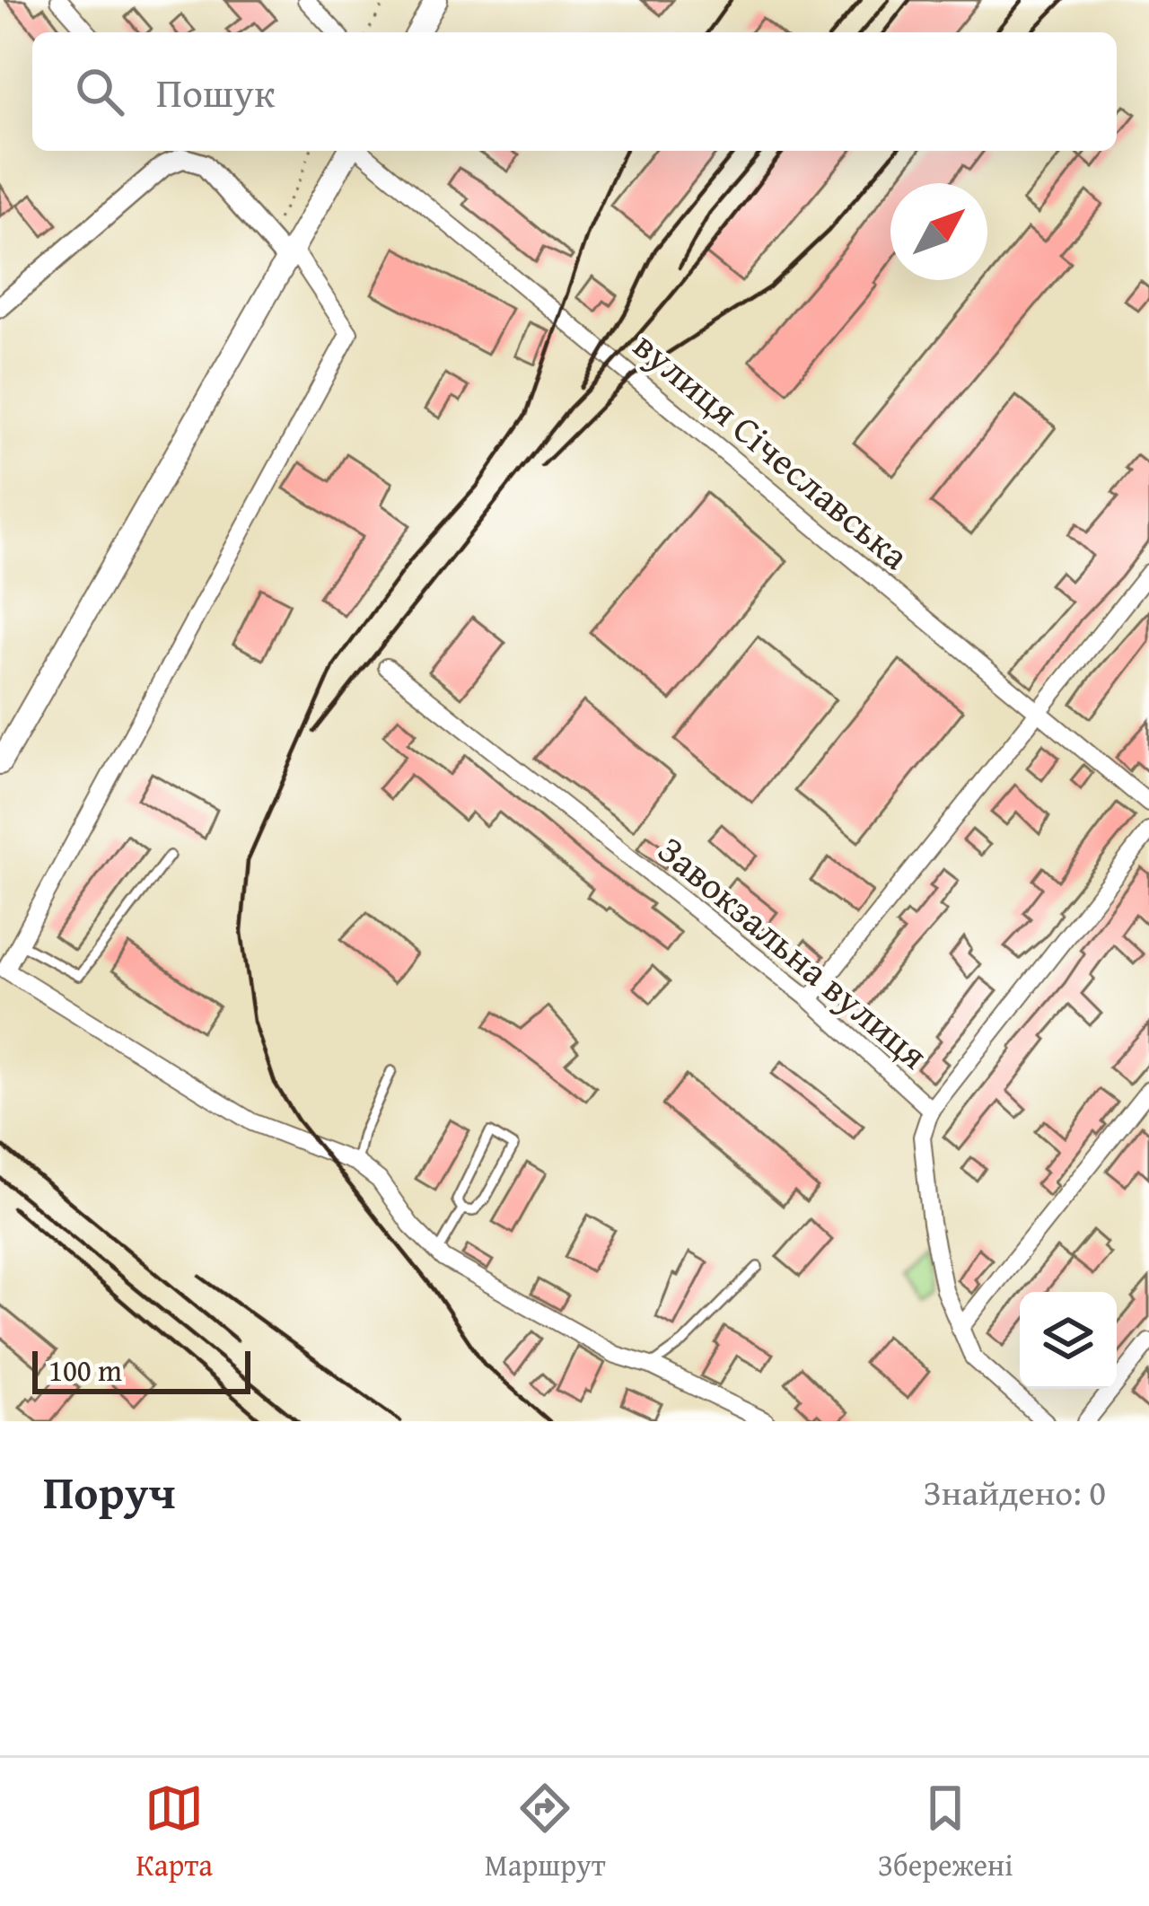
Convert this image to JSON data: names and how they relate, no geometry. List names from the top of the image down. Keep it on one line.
{"streets":{"street":["вулиця Січеславська","Завокзальна вулиця"]},"scale_bar":"100 m","north":"top right","page":{"search":"Пошук","scale":"100 m","heading":["Поруч","Знайдено: 0"],"nav":["Карта","Маршрут","Збережені"]}}
